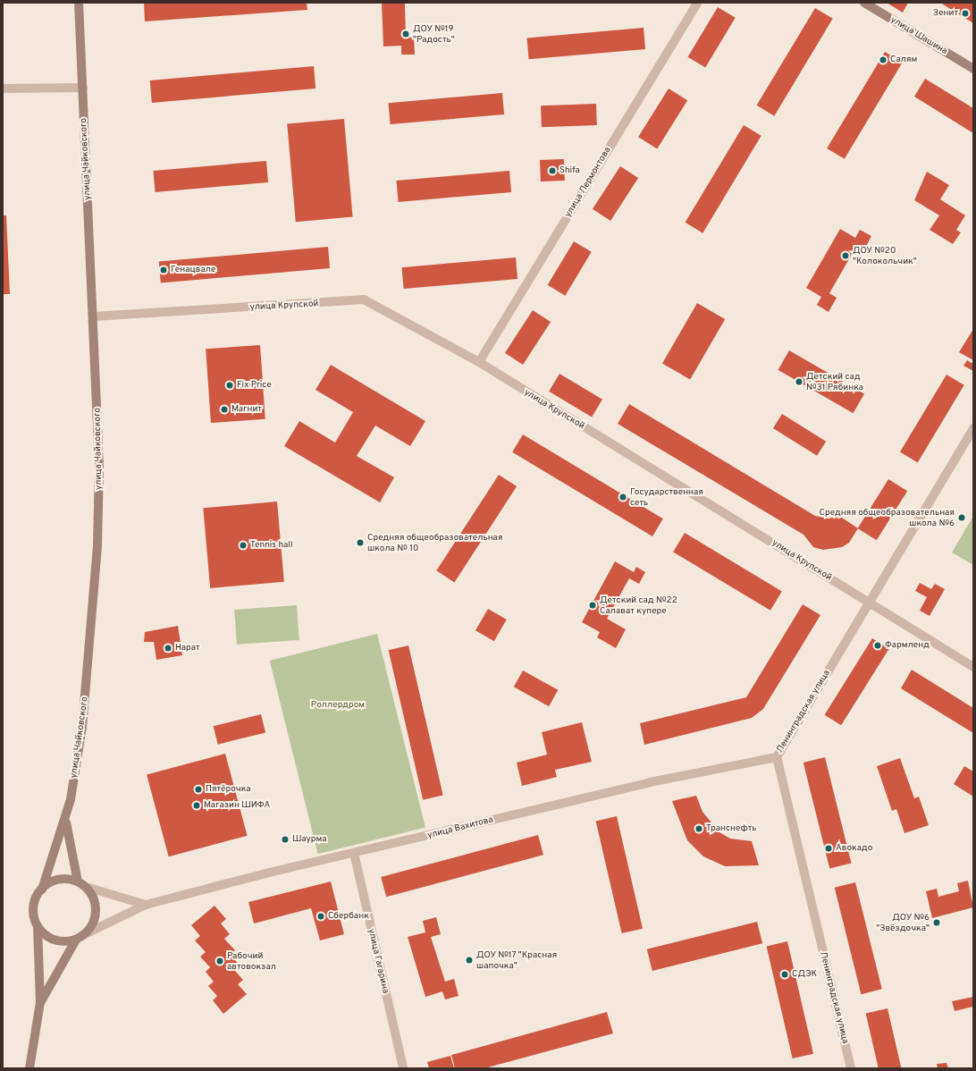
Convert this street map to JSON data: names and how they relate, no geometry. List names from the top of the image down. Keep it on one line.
{"streets":{"main road":["улица Шашина","улица Чайковского"],"street":["улица Лермонтова","улица Крупской","Ленинградская улица","улица Вахитова","улица Гагарина"]},"crossings":[["улица Чайковского","улица Крупской"],["улица Чайковского","улица Вахитова"],["улица Лермонтова","улица Крупской"],["улица Крупской","Ленинградская улица"],["Ленинградская улица","улица Вахитова"],["улица Вахитова","улица Гагарина"]],"parks":["Роллердром"],"places":["Зенит","ДОУ №19 \"Радость\"","Салям","Shifa","ДОУ №20 \"Колокольчик\"","Генацвале","Детский сад №31 Рябинка","Fix Price","Магнит","Государственная сеть","Средняя общеобразовательная школа №6","Средняя общеобразовательная школа № 10","Tennis hall","Детский сад №22 Салават купере","Фармленд","Нарат","Пятёрочка","Магазин ШИФА","Транснефть","Шаурма","Авокадо","Сбербанк","ДОУ №6 \"Звёздочка\"","ДОУ №17 \"Красная шапочка\"","Рабочий автовокзал","СДЭК"]}
